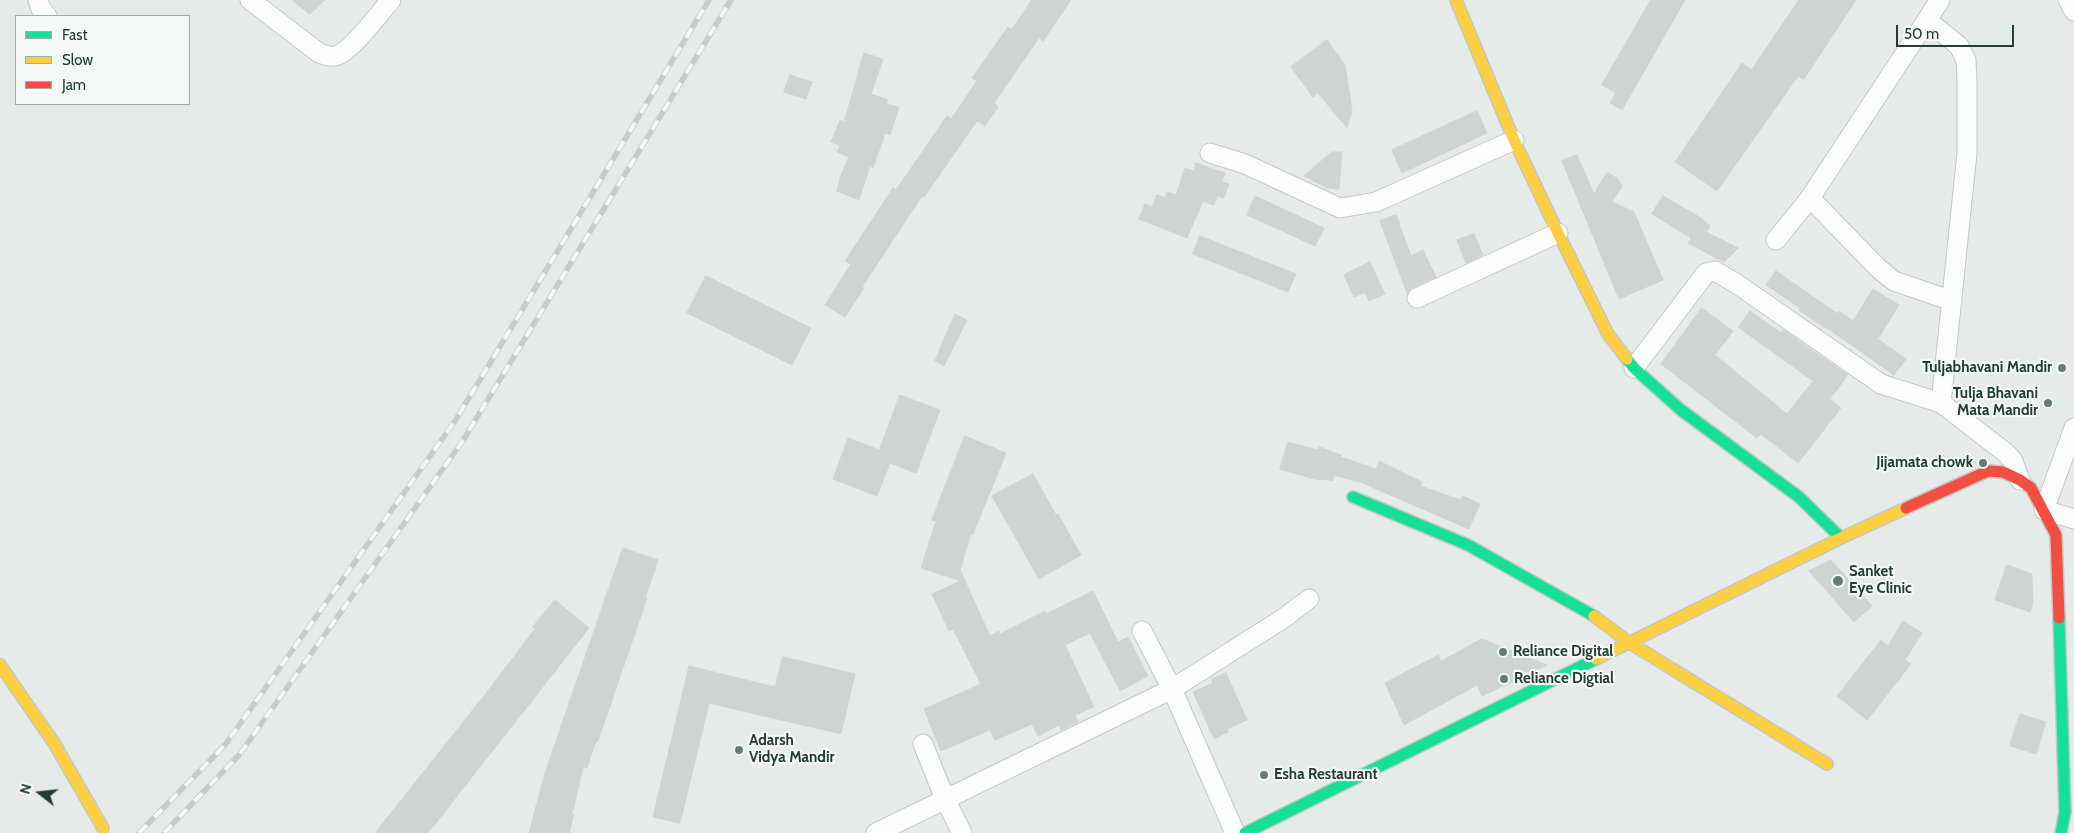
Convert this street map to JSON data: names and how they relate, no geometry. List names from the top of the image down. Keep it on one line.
{"places":["Tuljabhavani Mandir","Tulja Bhavani Mata Mandir","Jijamata chowk","Sanket Eye Clinic","Reliance Digital","Reliance Digtial","Adarsh Vidya Mandir","Esha Restaurant"],"legend":["Fast","Slow","Jam"],"scale_bar":"50 m","north":"left"}
